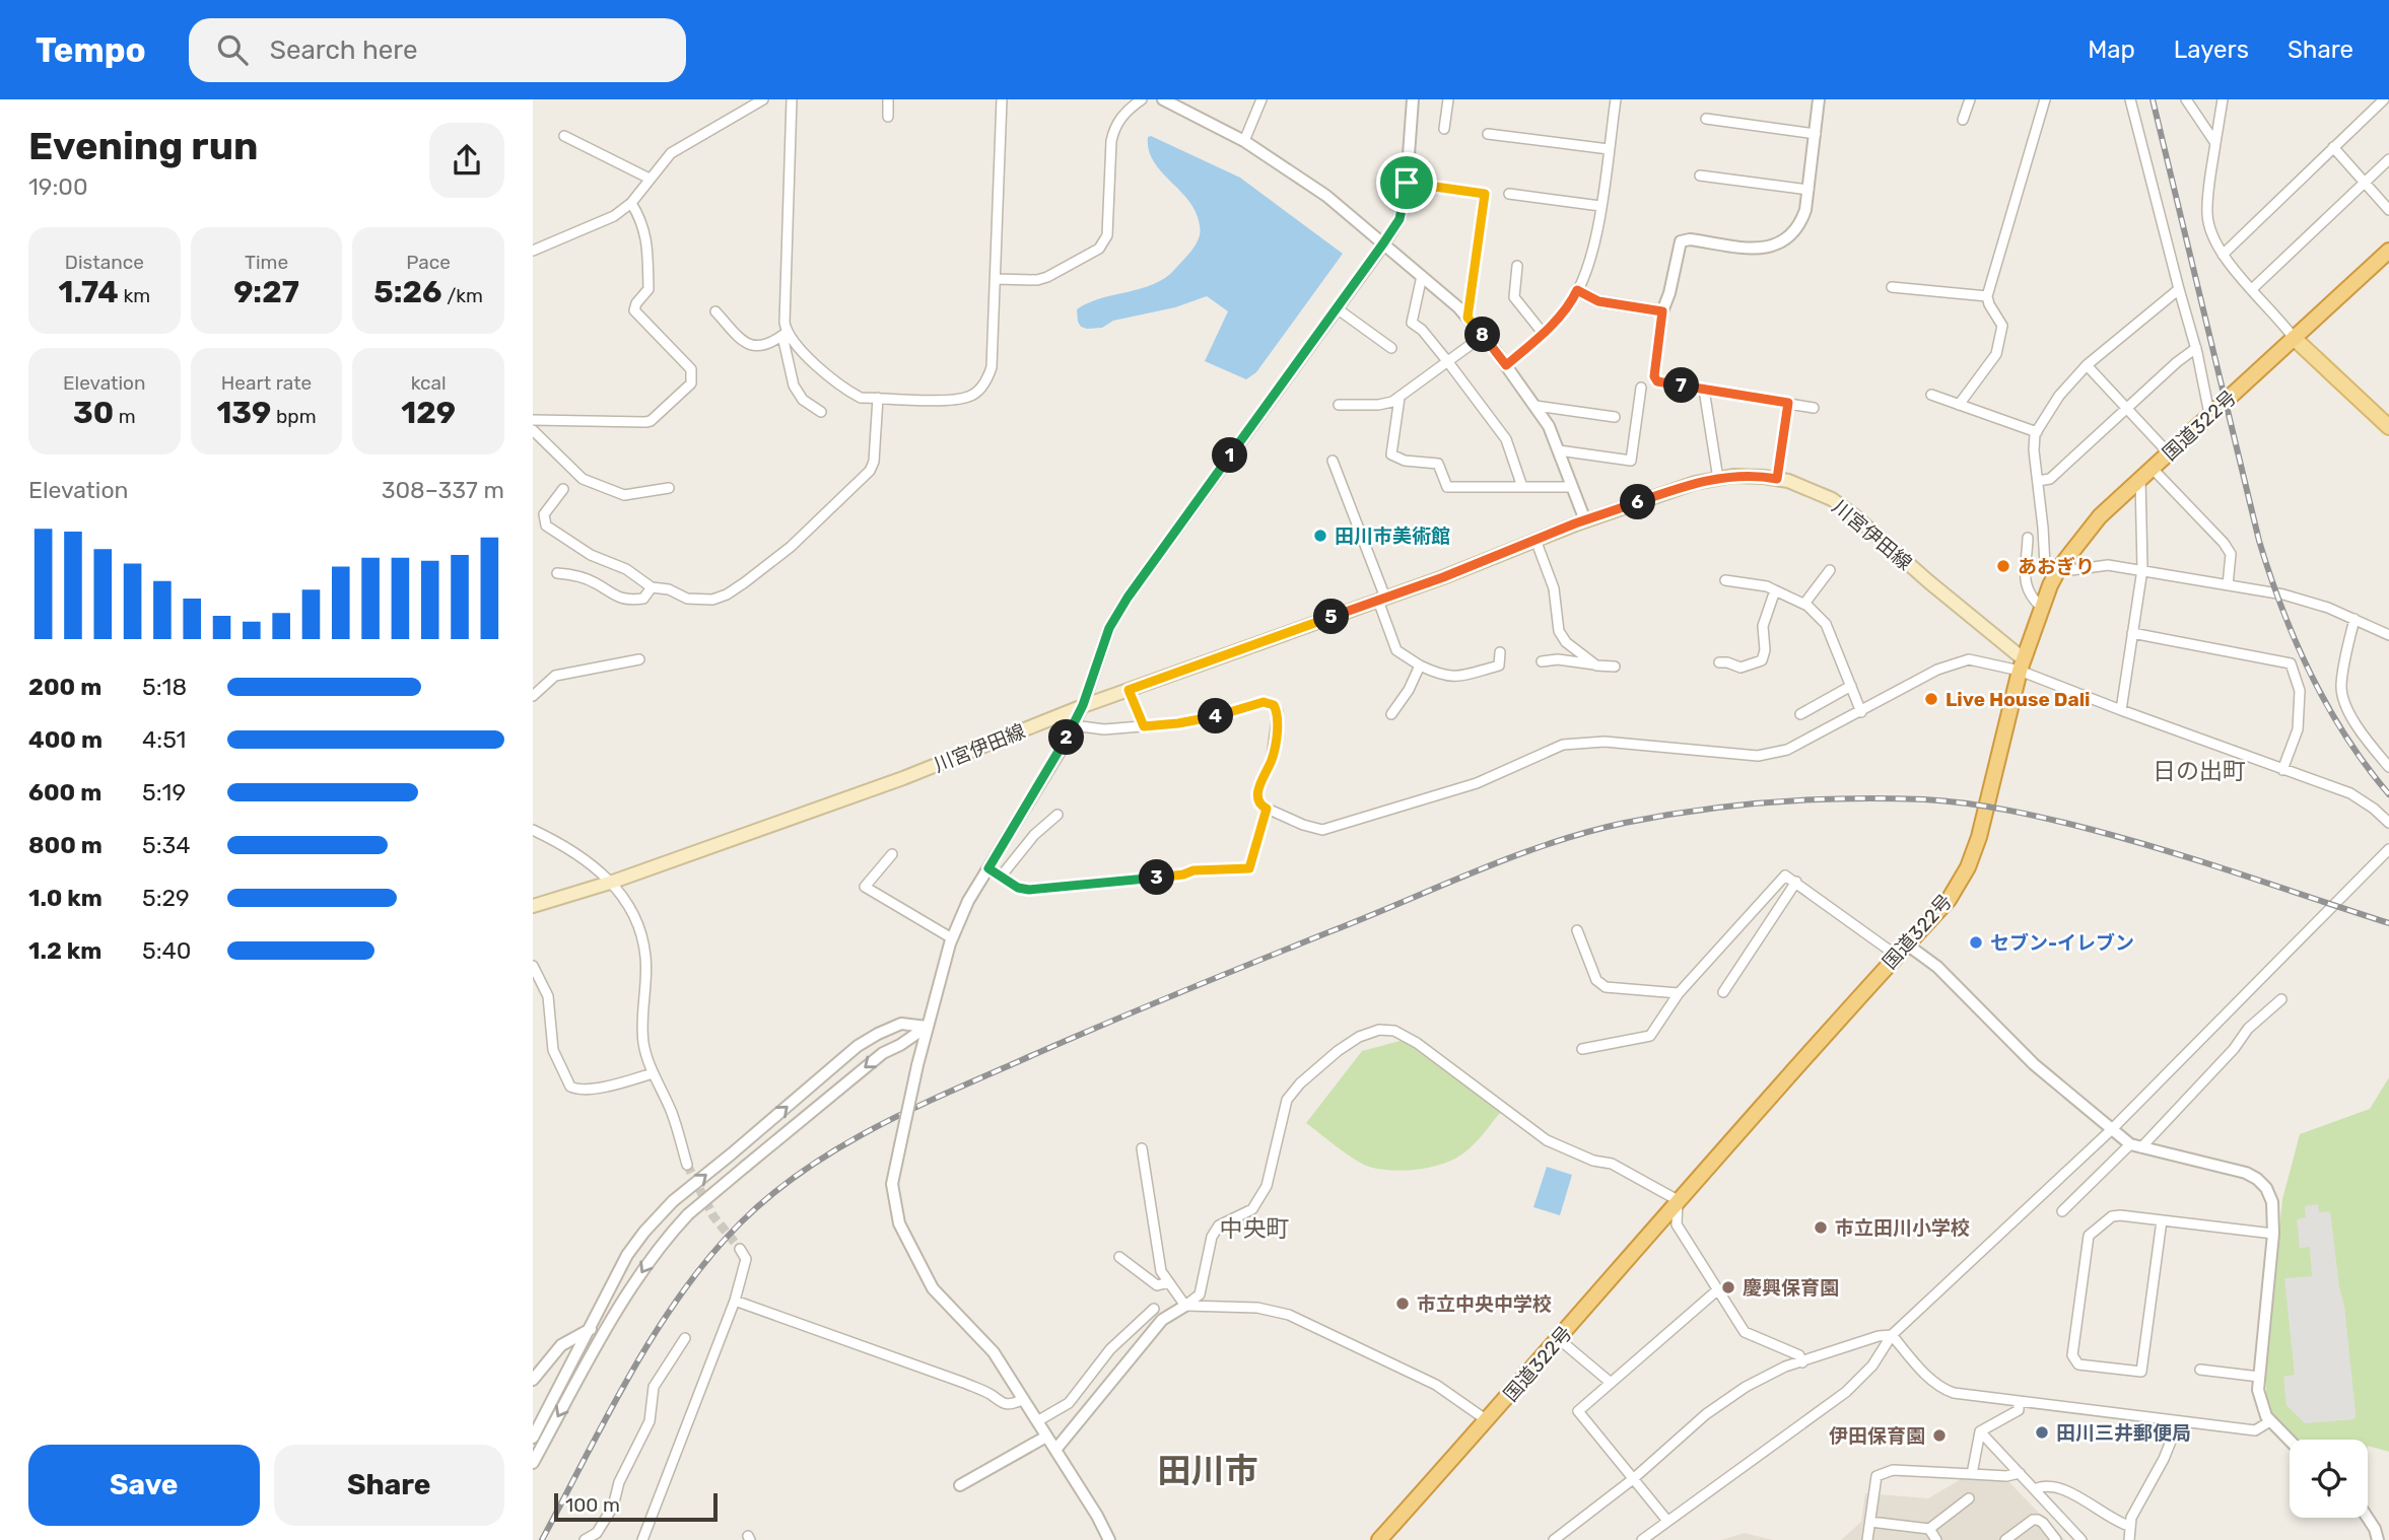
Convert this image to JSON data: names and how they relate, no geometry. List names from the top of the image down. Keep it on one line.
{"streets":{"highway":["国道322号"],"main road":["川宮伊田線"]},"crossings":[["国道322号","川宮伊田線"]],"districts":["日の出町","中央町","田川市"],"places":["田川市美術館","あおぎり","Live House Dali","セブン-イレブン","市立田川小学校","慶興保育園","市立中央中学校","田川三井郵便局","伊田保育園"],"scale_bar":"100 m","page":{"header":"Tempo","search":"Search here","nav":["Map","Layers","Share"],"heading":["Evening run","19:00"],"stats":[["Distance","1.74 km"],["Time","9:27"],["Pace","5:26 /km"],["Elevation","30 m"],["Heart rate","139 bpm"],["kcal","129"]],"pins":["8","7","1","6","5","4","2","3"],"chart":["Elevation","308–337 m"],"list":[{"name":"200 m","note":"5:18"},{"name":"400 m","note":"4:51"},{"name":"600 m","note":"5:19"},{"name":"800 m","note":"5:34"},{"name":"1.0 km","note":"5:29"},{"name":"1.2 km","note":"5:40"}],"buttons":["Save","Share"],"scale":"100 m"}}
